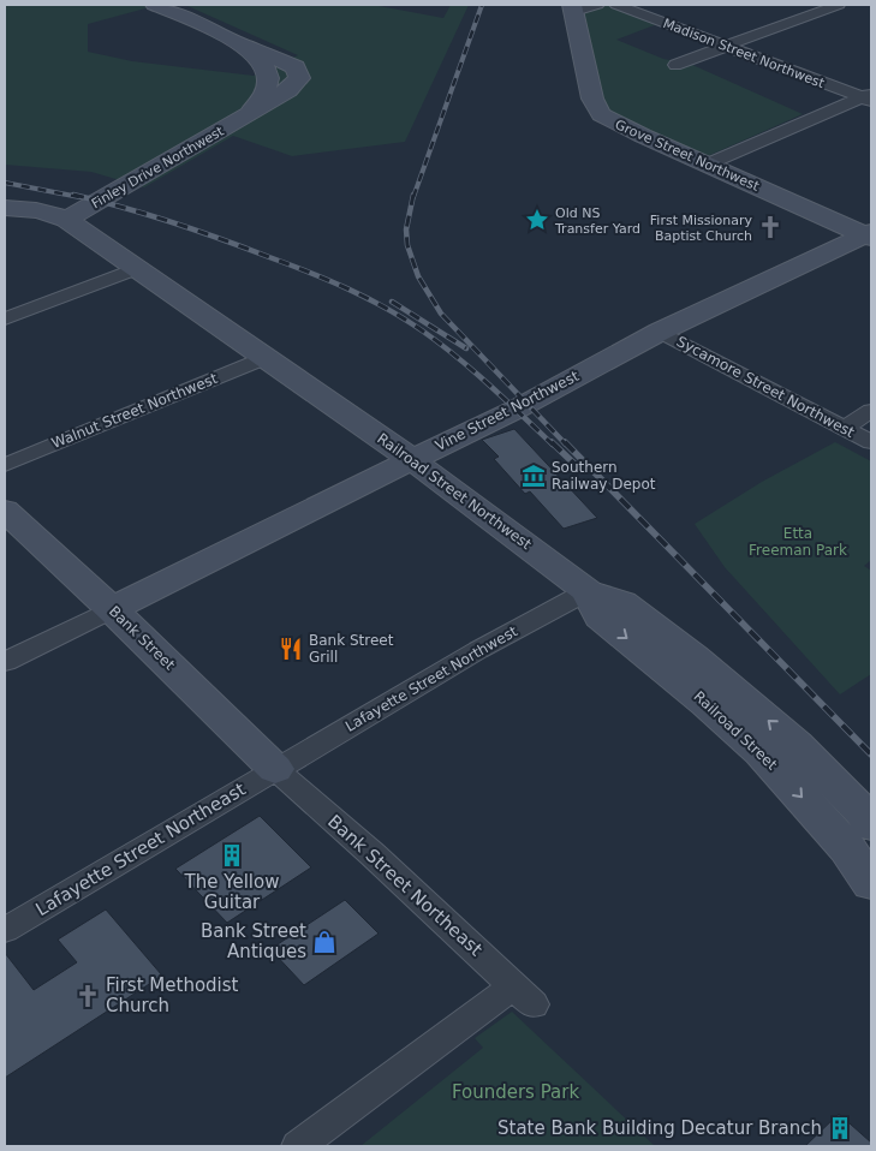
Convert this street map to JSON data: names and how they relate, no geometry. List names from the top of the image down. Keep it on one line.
{"streets":{"street":["Madison Street Northwest","Grove Street Northwest","Finley Drive Northwest","Sycamore Street Northwest","Walnut Street Northwest","Vine Street Northwest","Railroad Street Northwest","Bank Street","Lafayette Street Northwest","Railroad Street","Lafayette Street Northeast","Bank Street Northeast"]},"crossings":[["Grove Street Northwest","Vine Street Northwest"],["Finley Drive Northwest","Railroad Street Northwest"],["Sycamore Street Northwest","Vine Street Northwest"],["Walnut Street Northwest","Railroad Street Northwest"],["Vine Street Northwest","Railroad Street Northwest"],["Vine Street Northwest","Bank Street"],["Railroad Street Northwest","Lafayette Street Northwest"],["Railroad Street Northwest","Railroad Street"],["Bank Street","Lafayette Street Northwest"],["Bank Street","Lafayette Street Northeast"],["Bank Street","Bank Street Northeast"],["Lafayette Street Northwest","Railroad Street"],["Lafayette Street Northwest","Lafayette Street Northeast"],["Lafayette Street Northwest","Bank Street Northeast"],["Lafayette Street Northeast","Bank Street Northeast"]],"one_way":["Railroad Street"],"parks":["Etta Freeman Park","Founders Park"],"places":{"place":["Old NS Transfer Yard"],"church":["First Missionary Baptist Church","First Methodist Church"],"museum":["Southern Railway Depot"],"restaurant":["Bank Street Grill"],"building":["The Yellow Guitar","State Bank Building Decatur Branch"],"shop":["Bank Street Antiques"]}}
